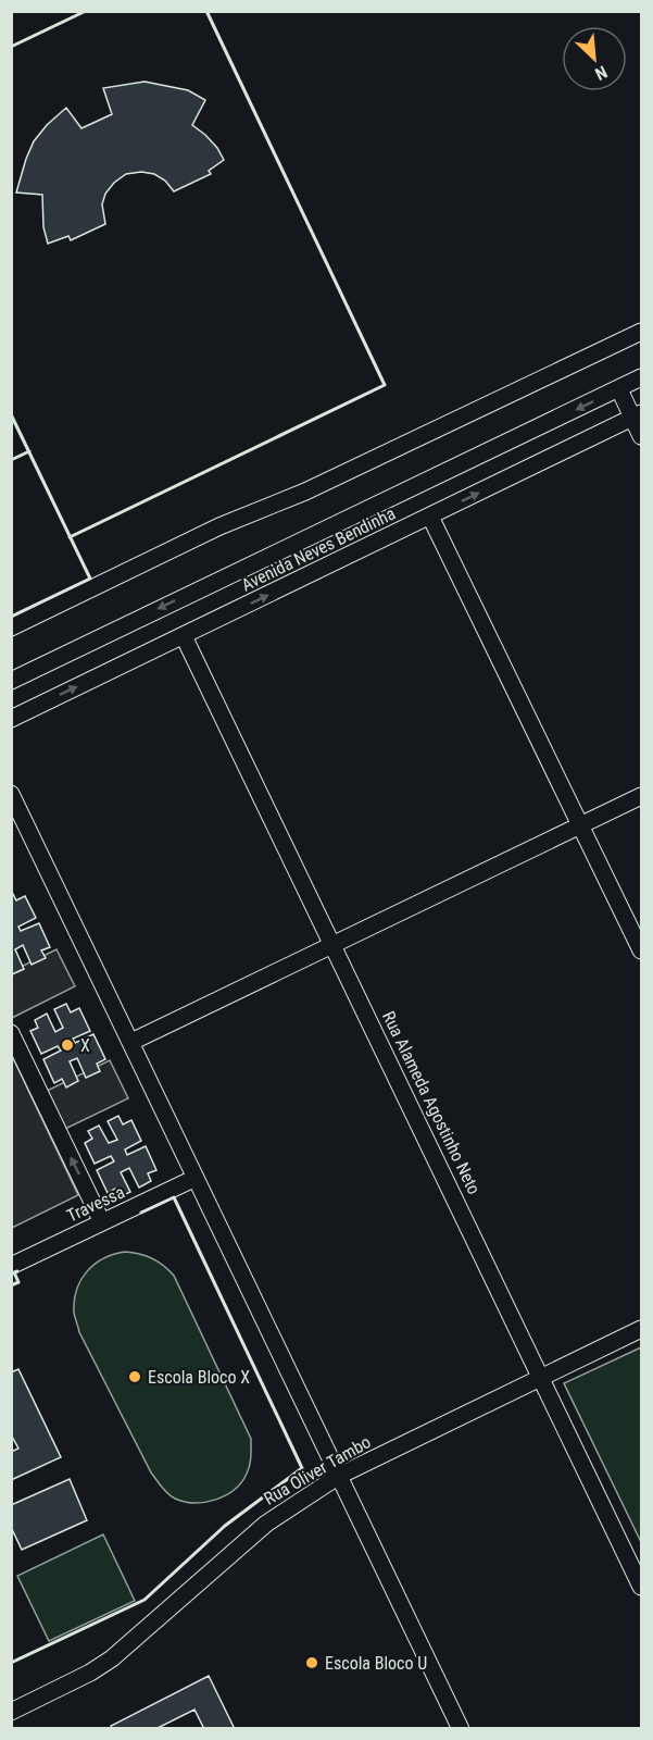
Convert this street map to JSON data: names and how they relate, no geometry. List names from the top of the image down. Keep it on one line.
{"streets":{"street":["Avenida Neves Bendinha","Rua Alameda Agostinho Neto","Travessa","Rua Oliver Tambo"]},"crossings":[["Avenida Neves Bendinha","Rua Alameda Agostinho Neto"],["Rua Alameda Agostinho Neto","Rua Oliver Tambo"]],"places":["X","Escola Bloco X","Escola Bloco U"],"north":"bottom right"}
